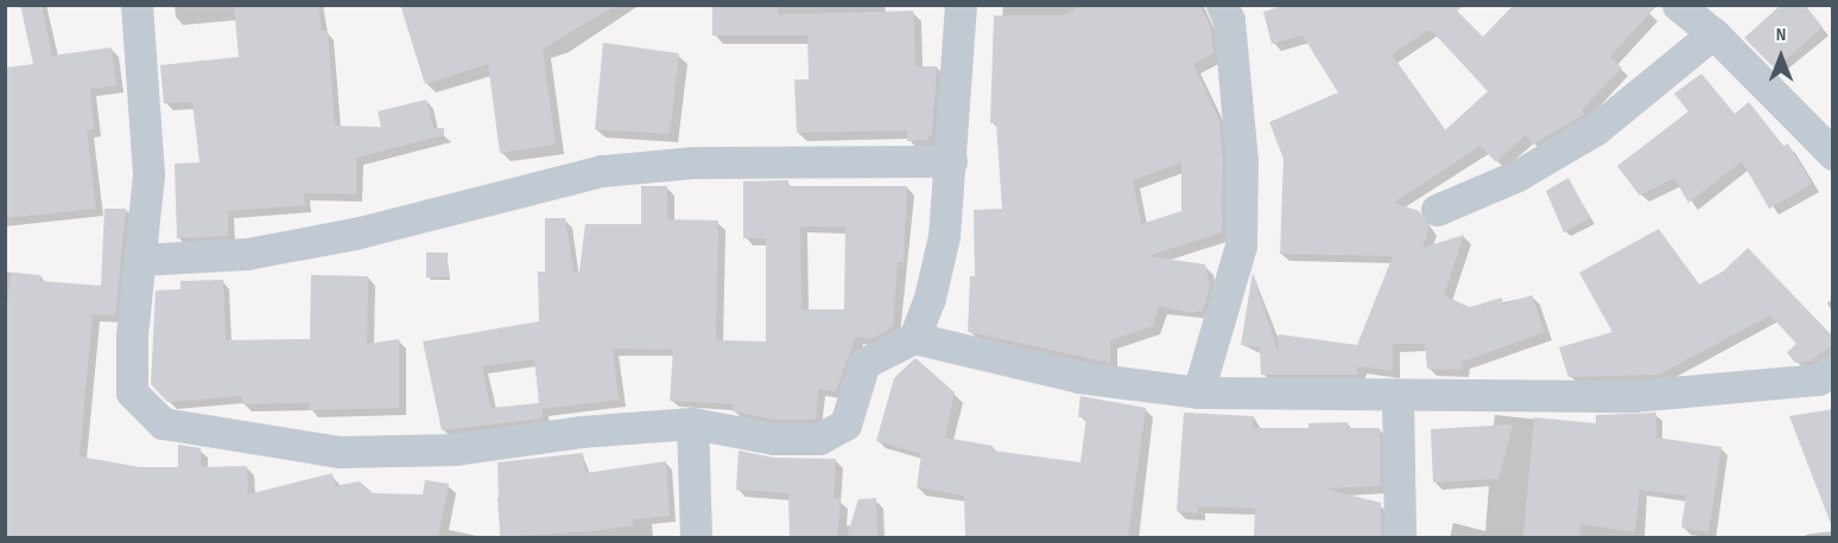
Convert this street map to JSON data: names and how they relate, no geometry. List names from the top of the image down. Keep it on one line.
{"north":"top"}
